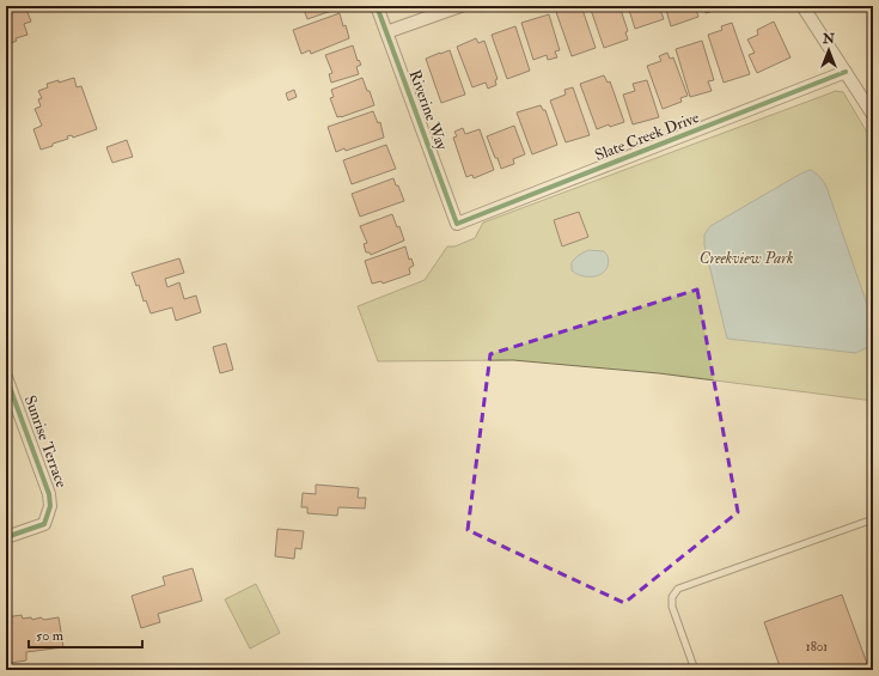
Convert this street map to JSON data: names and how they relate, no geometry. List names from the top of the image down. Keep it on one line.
{"streets":{"street":["Riverine Way","Slate Creek Drive","Sunrise Terrace"]},"crossings":[["Riverine Way","Slate Creek Drive"]],"parks":["Creekview Park"],"house_numbers":["1801"],"scale_bar":"50 m","north":"top"}
